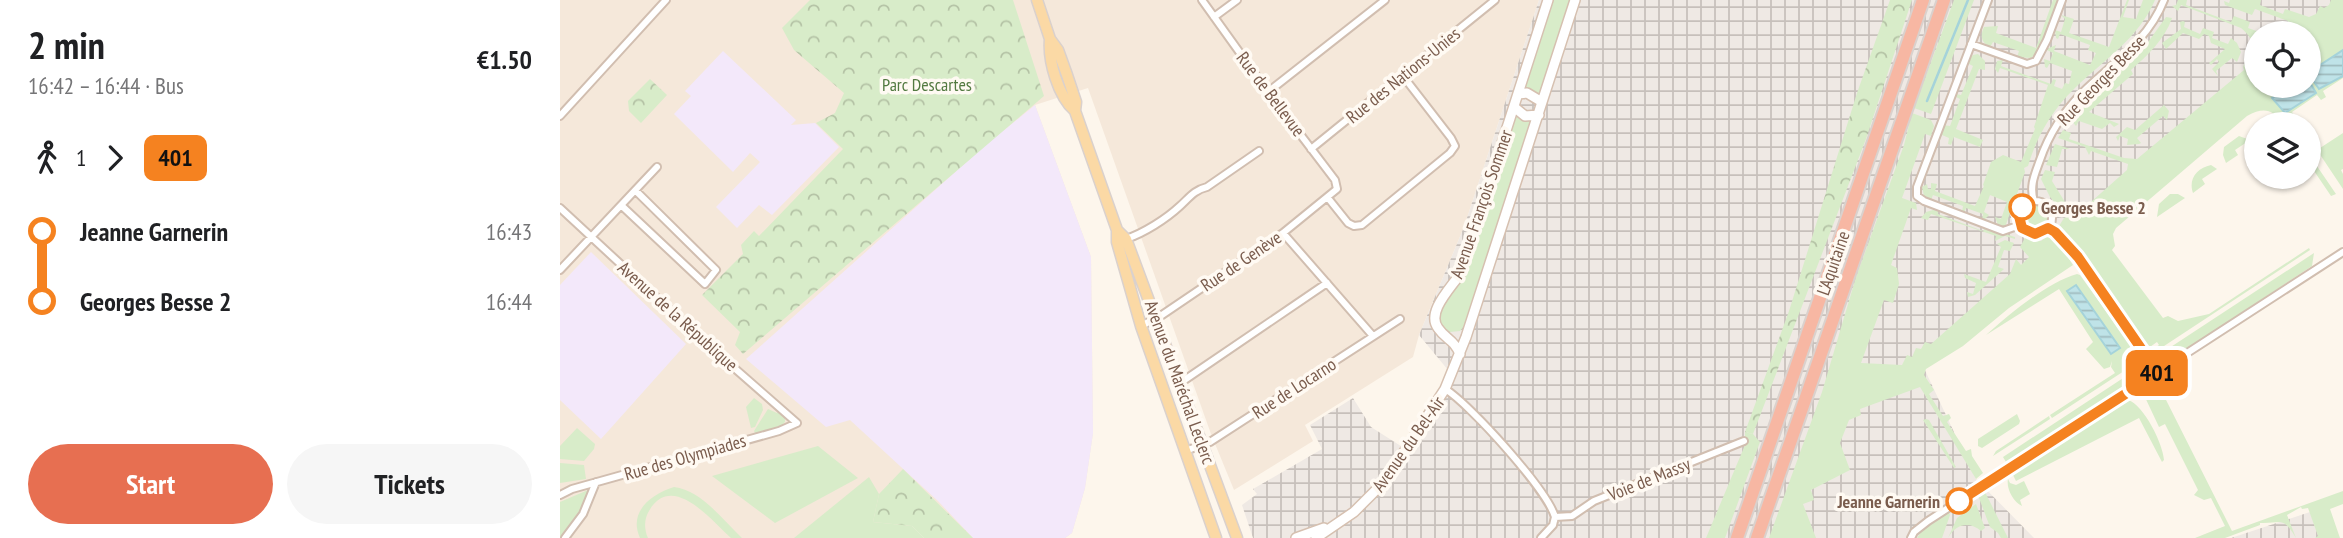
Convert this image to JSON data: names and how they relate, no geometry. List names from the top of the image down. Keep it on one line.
{"streets":{"highway":["L'Aquitaine"],"main road":["Avenue du Maréchal Leclerc"],"street":["Rue des Nations-Unies","Rue Georges Besse","Rue de Bellevue","Avenue François Sommer","Rue de Genève","Avenue de la République","Rue de Locarno","Avenue du Bel-Air","Rue des Olympiades","Voie de Massy"]},"crossings":[["Rue des Nations-Unies","Rue de Bellevue"],["Rue de Bellevue","Rue de Genève"],["Avenue François Sommer","Avenue du Bel-Air"],["Rue de Genève","Avenue du Maréchal Leclerc"],["Avenue de la République","Rue des Olympiades"],["Avenue du Maréchal Leclerc","Rue de Locarno"]],"parks":["Parc Descartes"],"places":["Georges Besse 2","Jeanne Garnerin"],"lines":["bus line 401"],"page":{"heading":["2 min","16:42 – 16:44 · Bus","€1.50"],"on_map":"401","legs":["1","401"],"list":[{"name":"Jeanne Garnerin","value":"16:43"},{"name":"Georges Besse 2","value":"16:44"}],"buttons":["Start","Tickets"]}}
